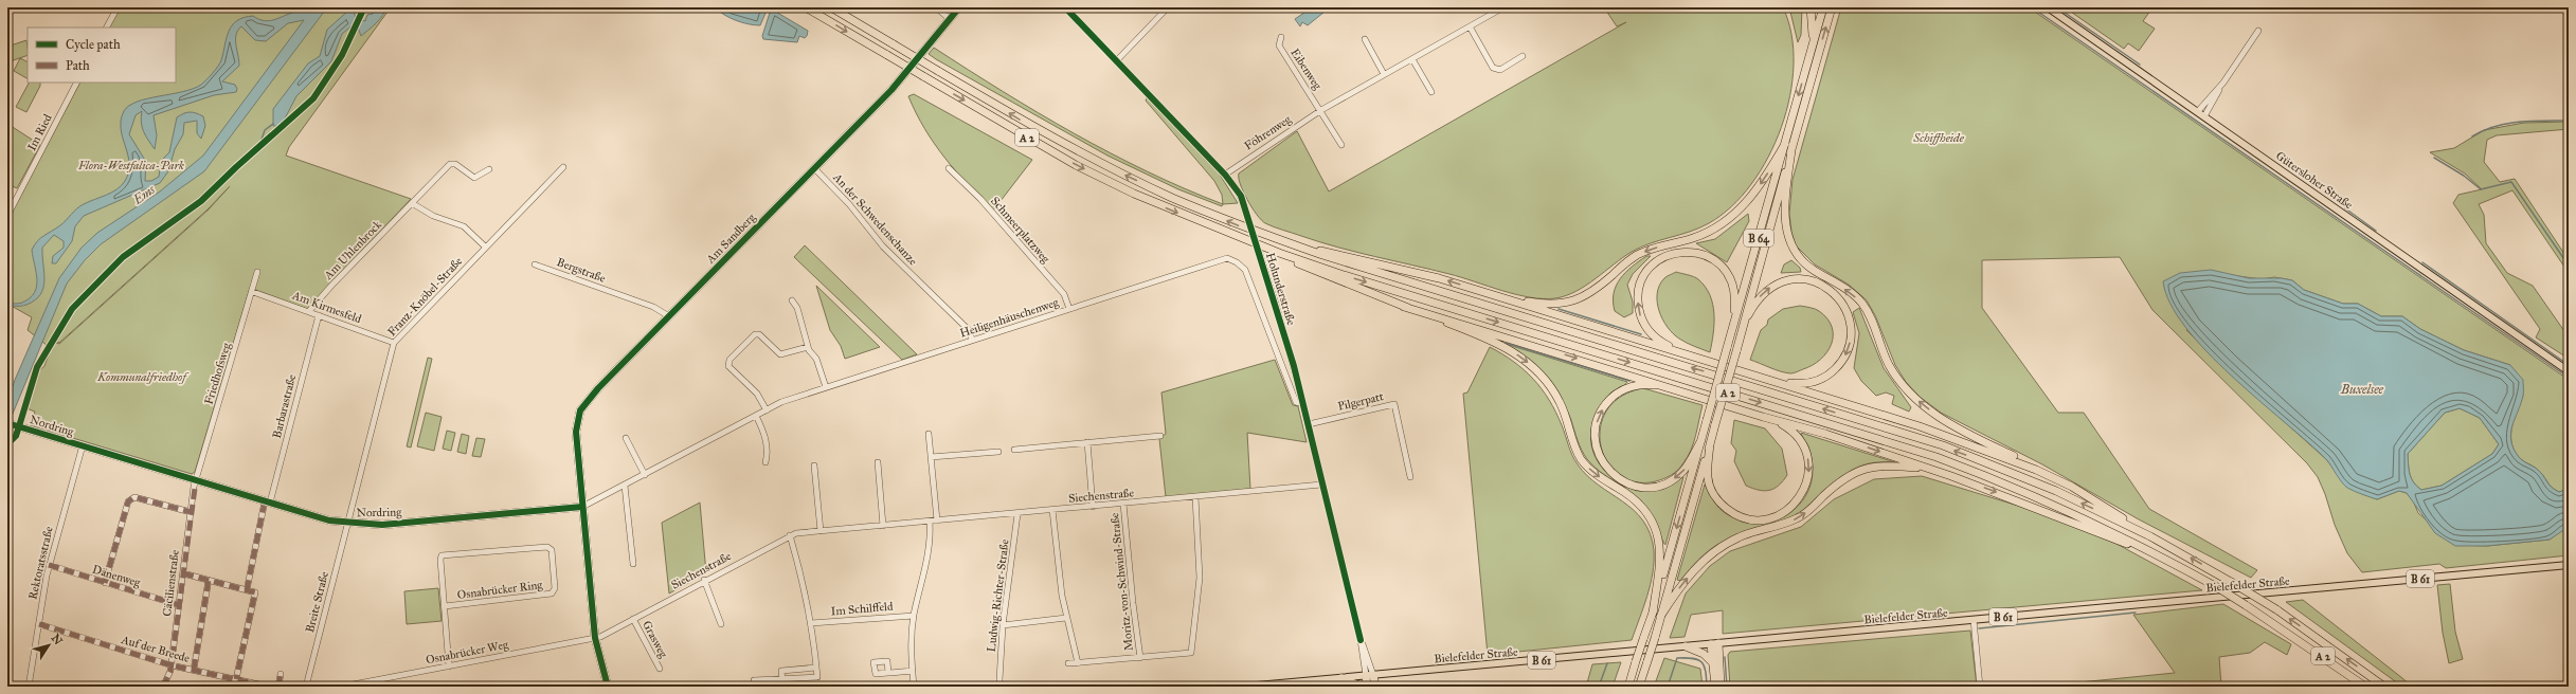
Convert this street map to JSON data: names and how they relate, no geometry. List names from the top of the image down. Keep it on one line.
{"streets":{"highway":["A 2","B 64","B 61"],"main road":["Gütersloher Straße","Am Sandberg","Nordring","Bielefelder Straße"],"street":["Eibenweg","Im Ried","Föhrenweg","An der Schwedenschanze","Schmeerplatzweg","Am Uhlenbrock","Bergstraße","Holunderstraße","Franz-Knöbel-Straße","Am Kirmesfeld","Heiligenhäuschenweg","Friedhofsweg","Pilgerpatt","Barbarastraße","Siechenstraße","Rektoratsstraße","Dänenweg","Moritz-von-Schwind-Straße","Cäcilienstraße","Osnabrücker Ring","Ludwig-Richter-Straße","Breite Straße","Im Schilffeld","Grasweg","Auf der Breede","Osnabrücker Weg"]},"crossings":[["Eibenweg","Föhrenweg"],["Föhrenweg","Holunderstraße"],["An der Schwedenschanze","Am Sandberg"],["An der Schwedenschanze","Heiligenhäuschenweg"],["Schmeerplatzweg","Heiligenhäuschenweg"],["Am Sandberg","Bergstraße"],["Am Sandberg","Heiligenhäuschenweg"],["Am Sandberg","Nordring"],["Am Uhlenbrock","Am Kirmesfeld"],["Holunderstraße","Heiligenhäuschenweg"],["Holunderstraße","Pilgerpatt"],["Holunderstraße","Siechenstraße"],["Holunderstraße","Bielefelder Straße"],["Franz-Knöbel-Straße","Am Kirmesfeld"],["Franz-Knöbel-Straße","Nordring"],["Franz-Knöbel-Straße","Breite Straße"],["Am Kirmesfeld","Friedhofsweg"],["Am Kirmesfeld","Barbarastraße"],["Heiligenhäuschenweg","Nordring"],["Friedhofsweg","Nordring"],["Friedhofsweg","Cäcilienstraße"],["Barbarastraße","Nordring"],["Nordring","Rektoratsstraße"],["Nordring","Cäcilienstraße"],["Nordring","Breite Straße"],["Siechenstraße","Moritz-von-Schwind-Straße"],["Siechenstraße","Ludwig-Richter-Straße"],["Siechenstraße","Grasweg"],["Siechenstraße","Osnabrücker Weg"],["Rektoratsstraße","Dänenweg"],["Rektoratsstraße","Auf der Breede"],["Dänenweg","Cäcilienstraße"],["B 61","Bielefelder Straße"],["Cäcilienstraße","Auf der Breede"],["Osnabrücker Ring","Osnabrücker Weg"]],"water":["Ems","Buxelsee"],"parks":["Schiffheide","Flora-Westfalica-Park","Kommunalfriedhof"],"legend":["Cycle path","Path"],"north":"top right"}
